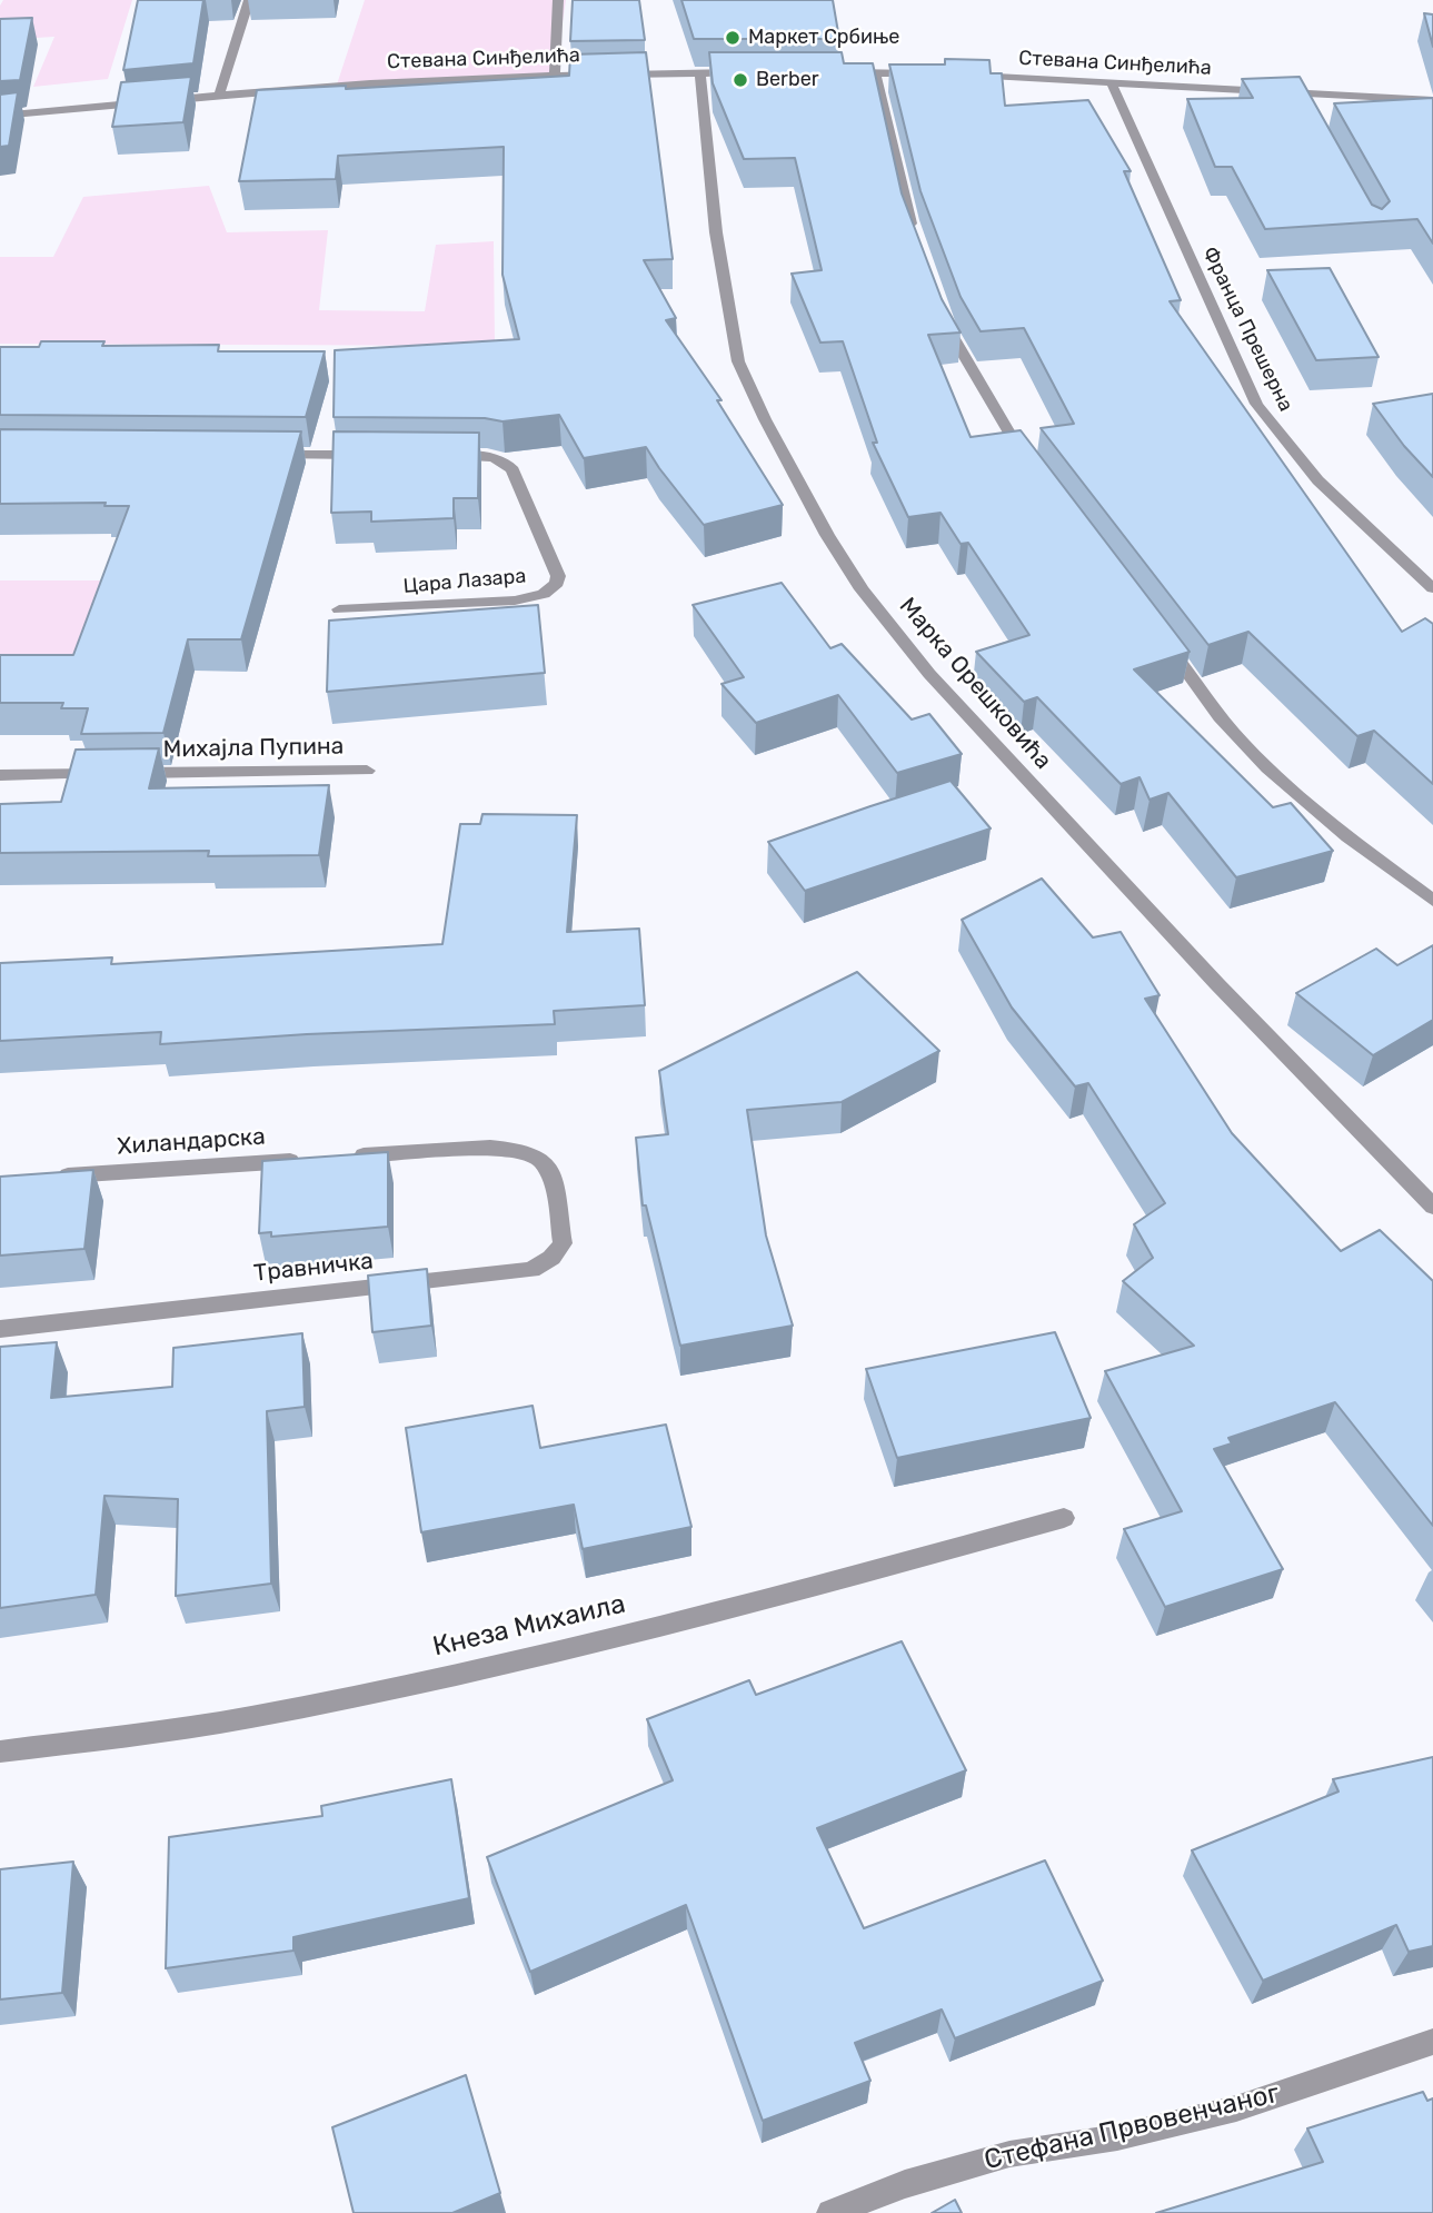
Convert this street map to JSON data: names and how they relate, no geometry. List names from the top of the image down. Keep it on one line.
{"streets":{"street":["Стевана Синђелића","Франца Прешерна","Цара Лазара","Марка Орешковића","Михајла Пупина","Хиландарска","Травничка","Кнеза Михаила","Стефана Првовенчаног"]},"crossings":[["Стевана Синђелића","Франца Прешерна"],["Стевана Синђелића","Марка Орешковића"]],"places":["Маркет Србиње","Berber"]}
